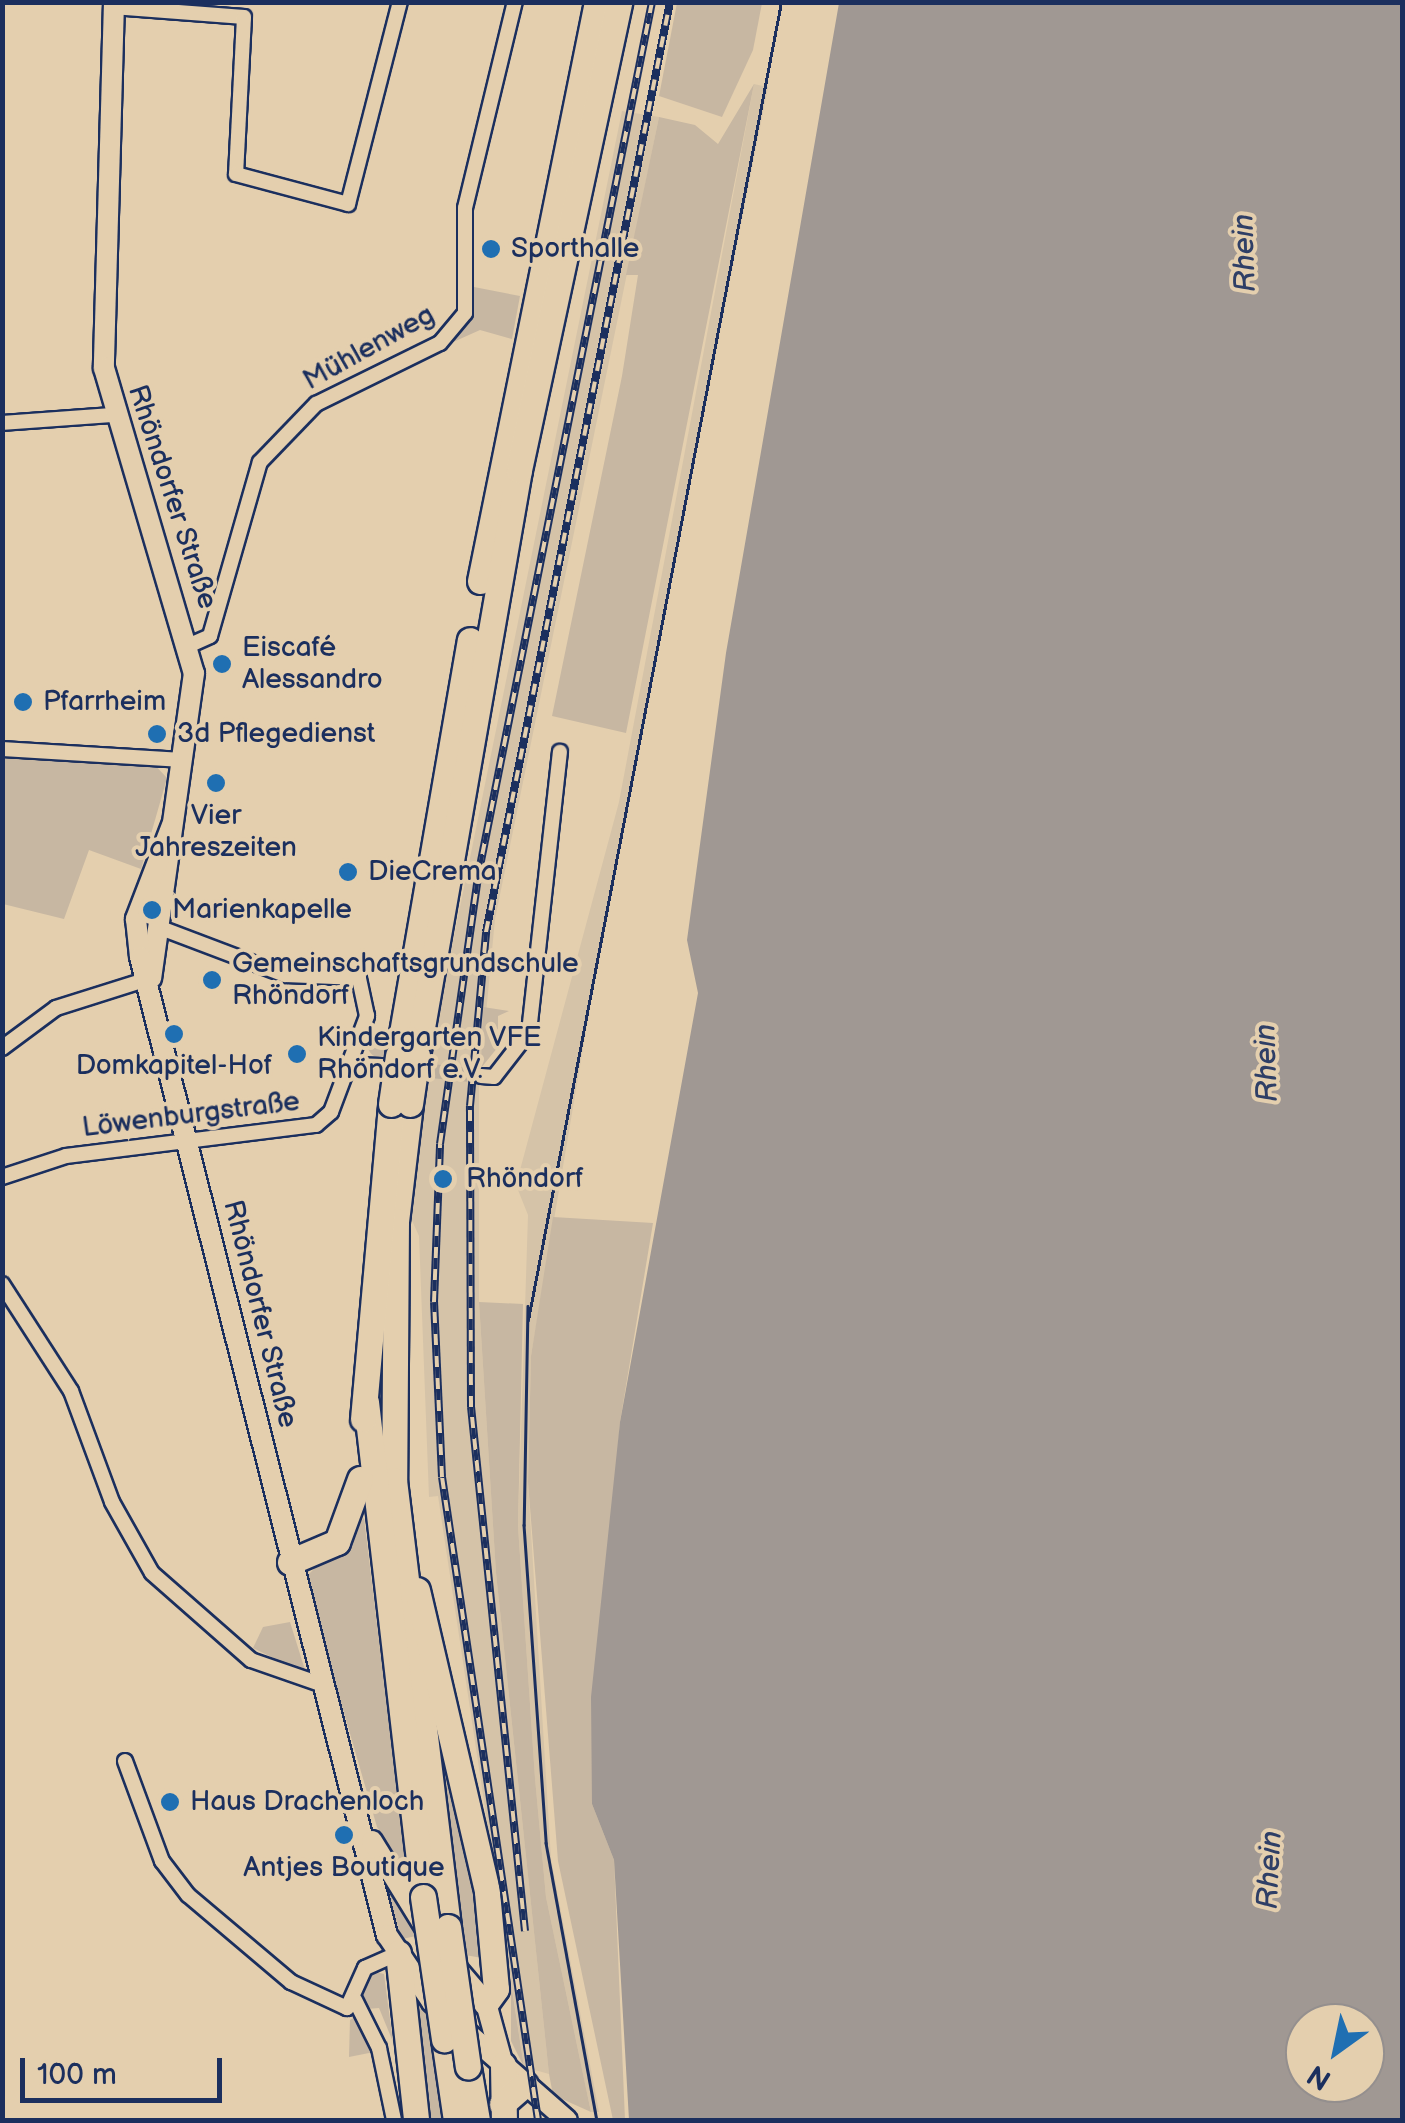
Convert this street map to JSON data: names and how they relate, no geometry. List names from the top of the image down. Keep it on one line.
{"streets":{"main road":["Rhöndorfer Straße"],"street":["Mühlenweg","Löwenburgstraße"]},"crossings":[["Mühlenweg","Rhöndorfer Straße"],["Rhöndorfer Straße","Löwenburgstraße"]],"water":["Rhein"],"places":["Sporthalle","Eiscafé Alessandro","Pfarrheim","3d Pflegedienst","Vier Jahreszeiten","DieCrema","Marienkapelle","Gemeinschaftsgrundschule Rhöndorf","Domkapitel-Hof","Kindergarten VFE Rhöndorf e.V.","Rhöndorf","Haus Drachenloch","Antjes Boutique"],"scale_bar":"100 m","north":"bottom left"}
